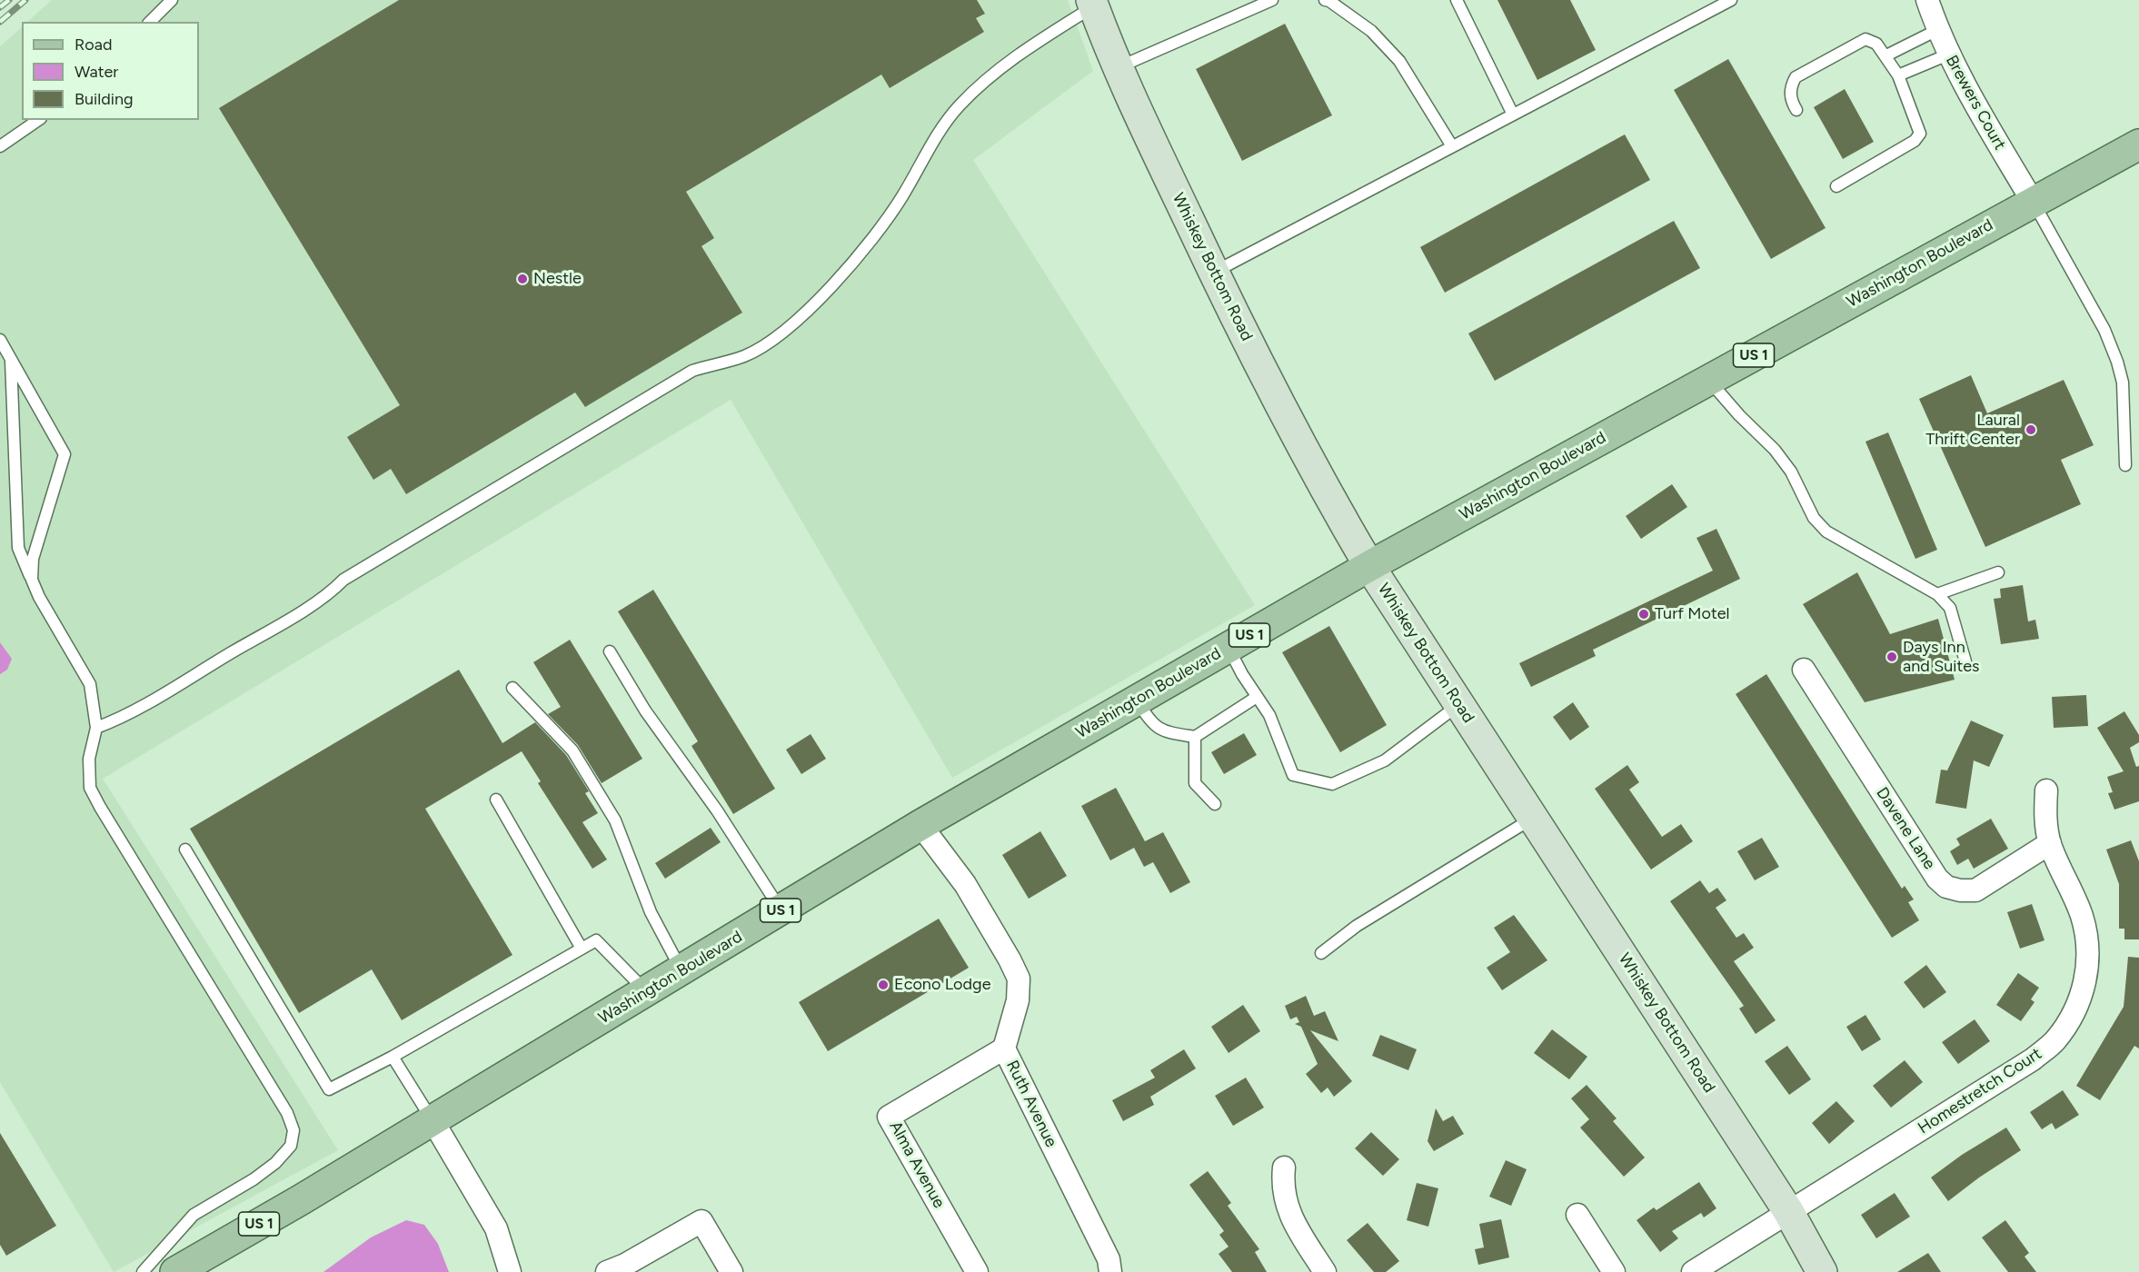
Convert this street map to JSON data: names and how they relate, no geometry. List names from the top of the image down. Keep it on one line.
{"streets":{"main road":["Washington Boulevard","US 1"],"street":["Brewers Court","Whiskey Bottom Road","Davene Lane","Homestretch Court","Ruth Avenue","Alma Avenue"]},"crossings":[["Brewers Court","Washington Boulevard"],["Washington Boulevard","Whiskey Bottom Road"],["Washington Boulevard","Ruth Avenue"],["Whiskey Bottom Road","Homestretch Court"],["Davene Lane","Homestretch Court"],["Ruth Avenue","Alma Avenue"]],"places":["Nestle","Laural Thrift Center","Turf Motel","Days Inn and Suites","Econo Lodge"],"legend":["Road","Water","Building"]}
